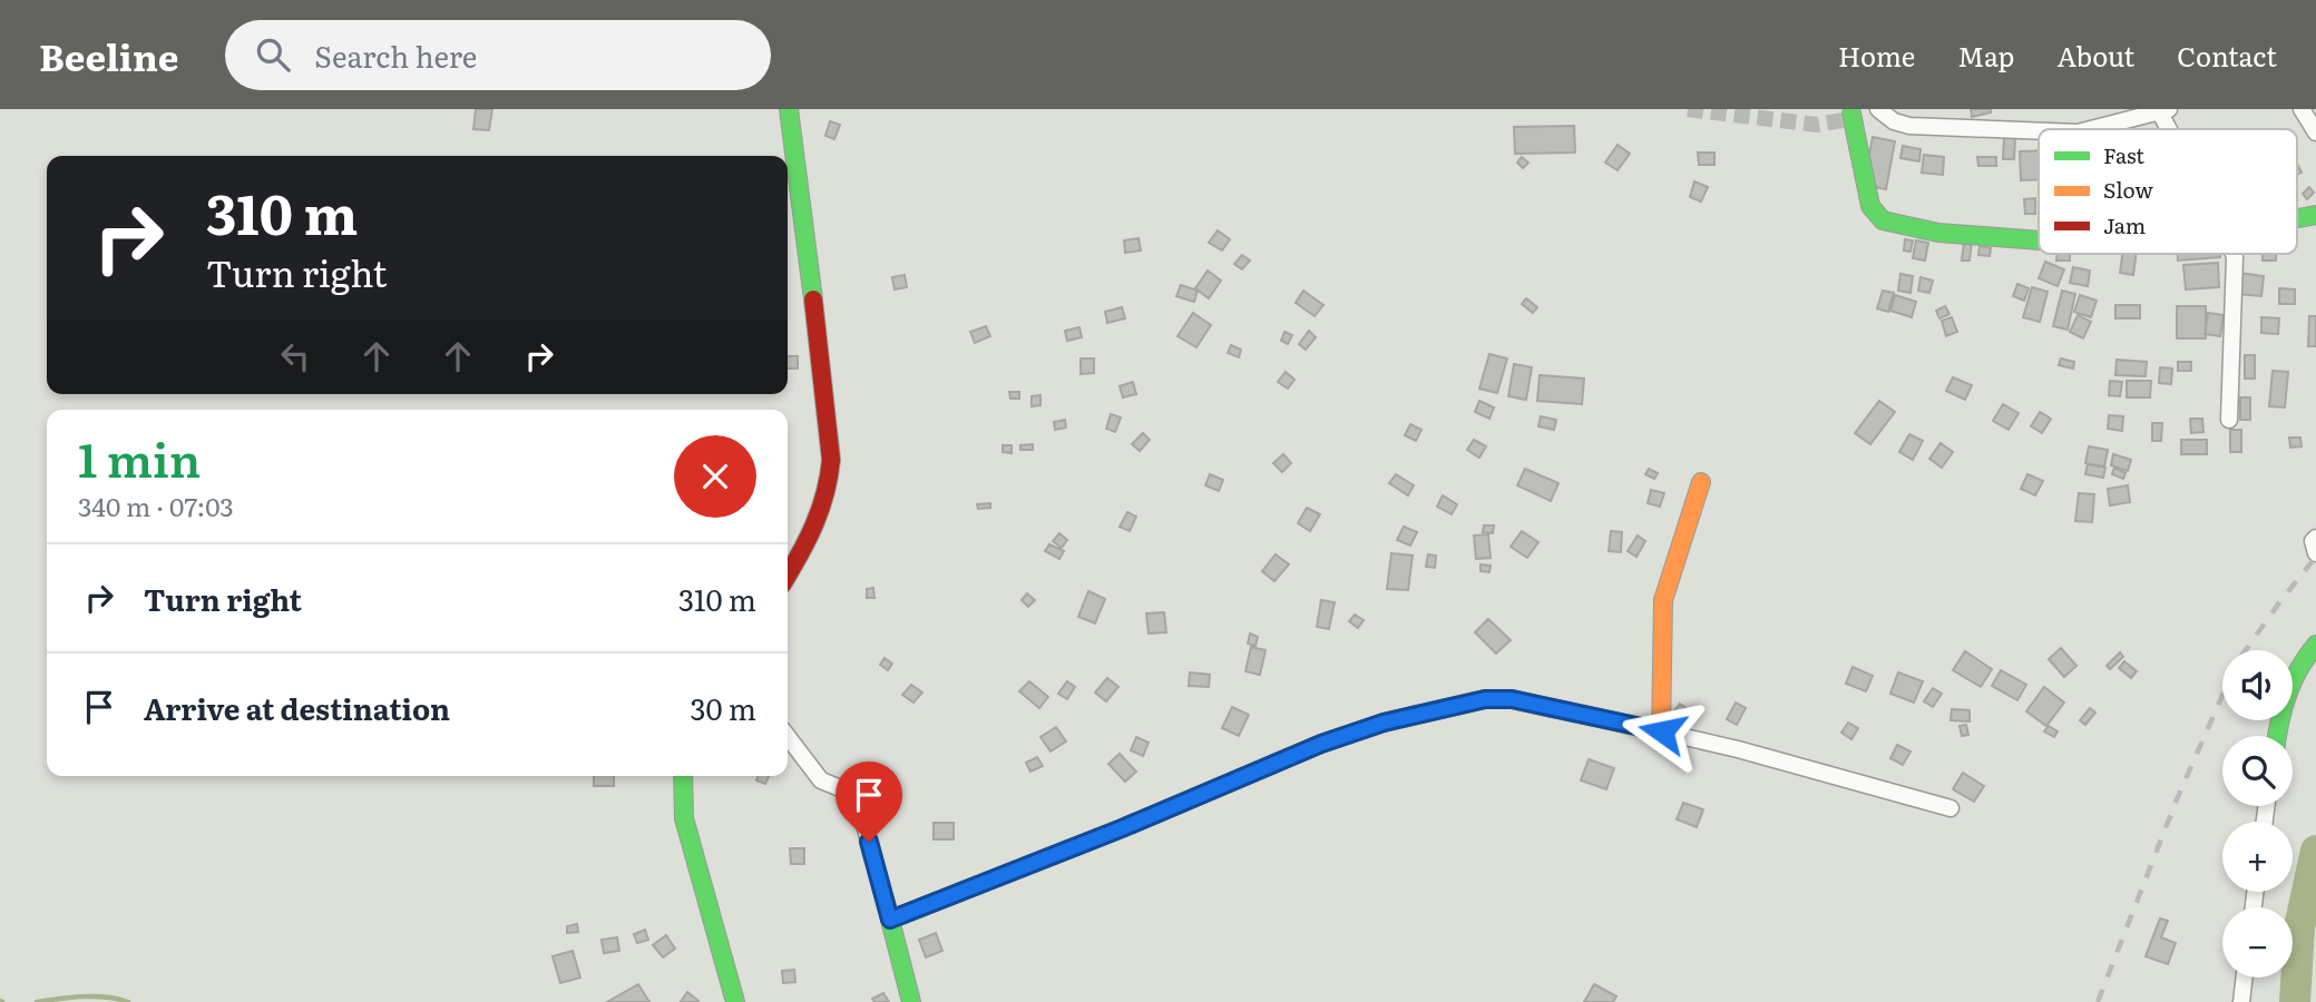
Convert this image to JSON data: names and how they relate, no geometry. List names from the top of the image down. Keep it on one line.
{"legend":["Fast","Slow","Jam"],"page":{"header":"Beeline","search":"Search here","nav":["Home","Map","About","Contact"],"turn":["310 m","Turn right"],"heading":["1 min","340 m · 07:03"],"list":[{"name":"Turn right","value":"310 m"},{"name":"Arrive at destination","value":"30 m"}],"map_buttons":["+","−"]}}
